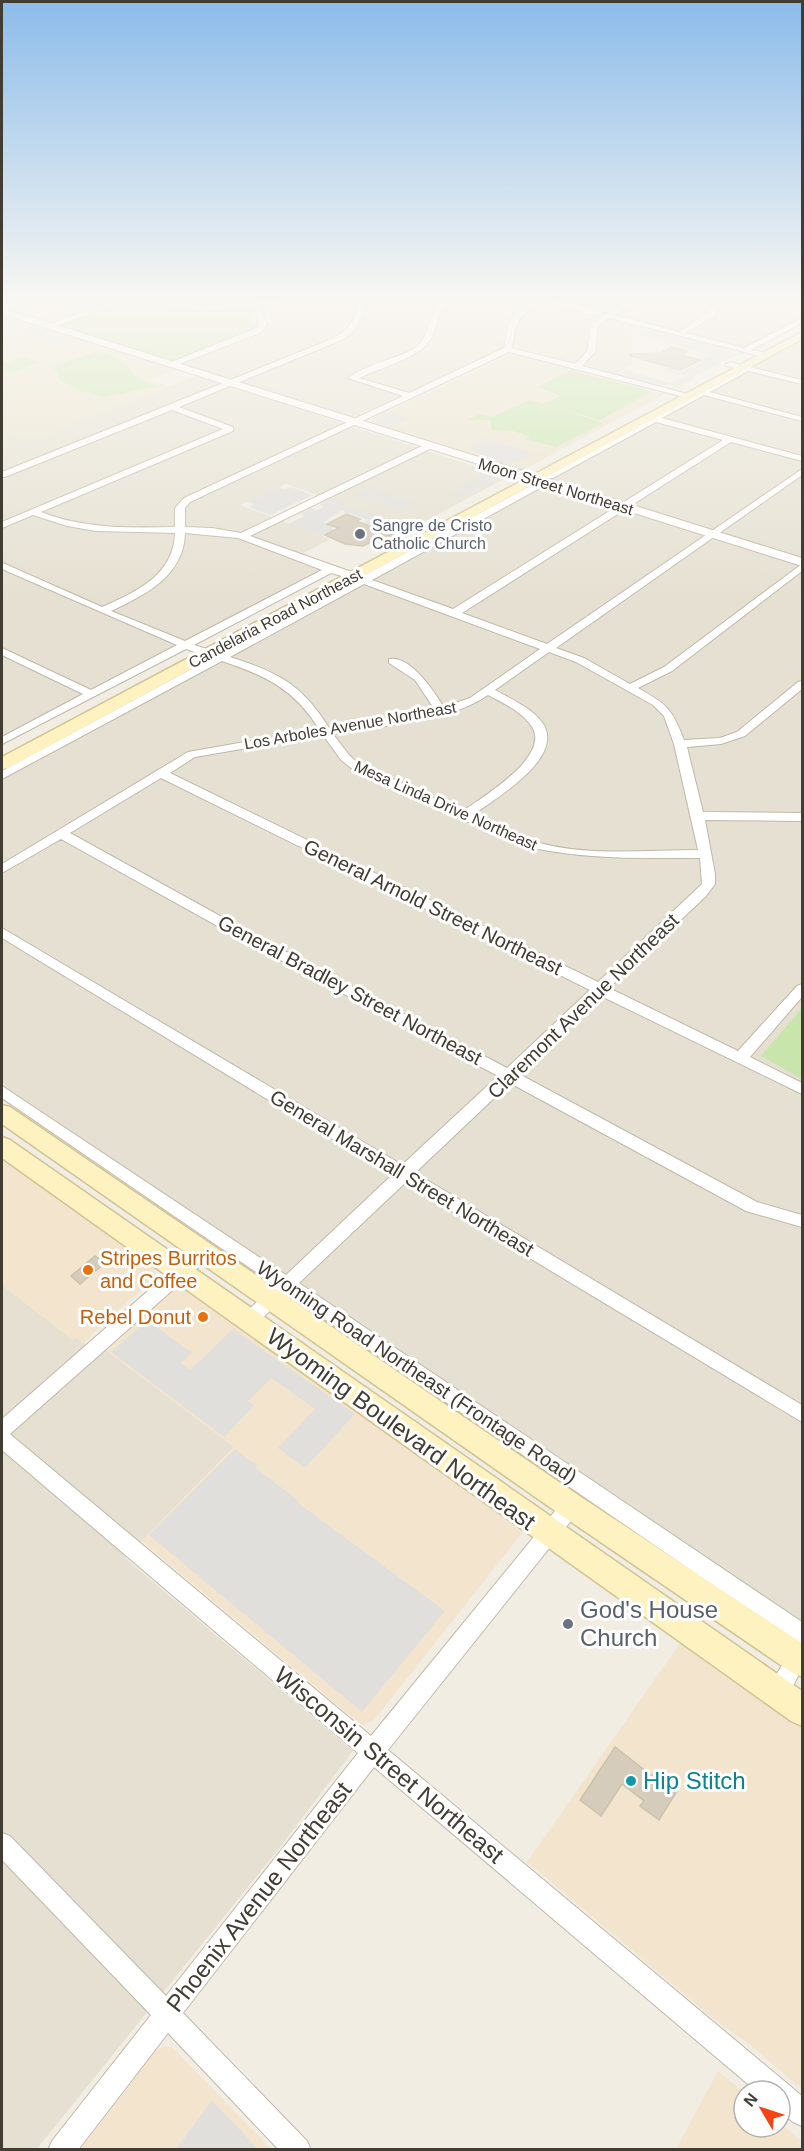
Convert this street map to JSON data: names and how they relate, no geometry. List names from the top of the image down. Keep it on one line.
{"streets":{"main road":["Candelaria Road Northeast","Wyoming Boulevard Northeast"],"street":["Moon Street Northeast","Los Arboles Avenue Northeast","Mesa Linda Drive Northeast","General Arnold Street Northeast","General Bradley Street Northeast","Claremont Avenue Northeast","General Marshall Street Northeast","Wyoming Road Northeast (Frontage Road)","Wisconsin Street Northeast","Phoenix Avenue Northeast"]},"crossings":[["Moon Street Northeast","Candelaria Road Northeast"],["Moon Street Northeast","Los Arboles Avenue Northeast"],["Candelaria Road Northeast","Mesa Linda Drive Northeast"],["Candelaria Road Northeast","Claremont Avenue Northeast"],["Los Arboles Avenue Northeast","Mesa Linda Drive Northeast"],["Los Arboles Avenue Northeast","General Arnold Street Northeast"],["Los Arboles Avenue Northeast","General Bradley Street Northeast"],["Los Arboles Avenue Northeast","Claremont Avenue Northeast"],["Mesa Linda Drive Northeast","Claremont Avenue Northeast"],["General Arnold Street Northeast","Claremont Avenue Northeast"],["General Bradley Street Northeast","Claremont Avenue Northeast"],["Claremont Avenue Northeast","General Marshall Street Northeast"],["Claremont Avenue Northeast","Wyoming Road Northeast (Frontage Road)"],["Claremont Avenue Northeast","Wyoming Boulevard Northeast"],["Wyoming Road Northeast (Frontage Road)","Wyoming Boulevard Northeast"],["Wyoming Boulevard Northeast","Phoenix Avenue Northeast"],["Wisconsin Street Northeast","Phoenix Avenue Northeast"]],"places":["Sangre de Cristo Catholic Church","Stripes Burritos and Coffee","Rebel Donut","God's House Church","Hip Stitch"],"north":"top left"}
